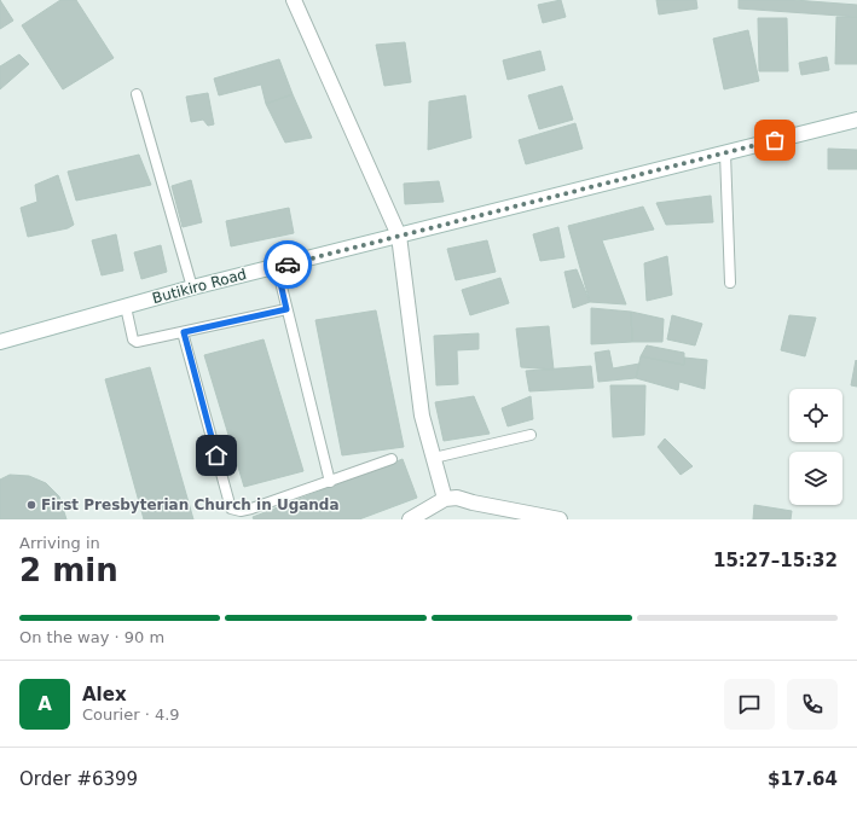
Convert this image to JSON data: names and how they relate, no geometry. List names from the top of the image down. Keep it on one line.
{"streets":{"main road":["Butikiro Road"]},"places":["First Presbyterian Church in Uganda"],"page":{"heading":["2 min","Arriving in","15:27–15:32"],"panel":["Alex","Courier · 4.9","Order #6399","$17.64"],"bar":"On the way · 90 m","round":"A"}}
